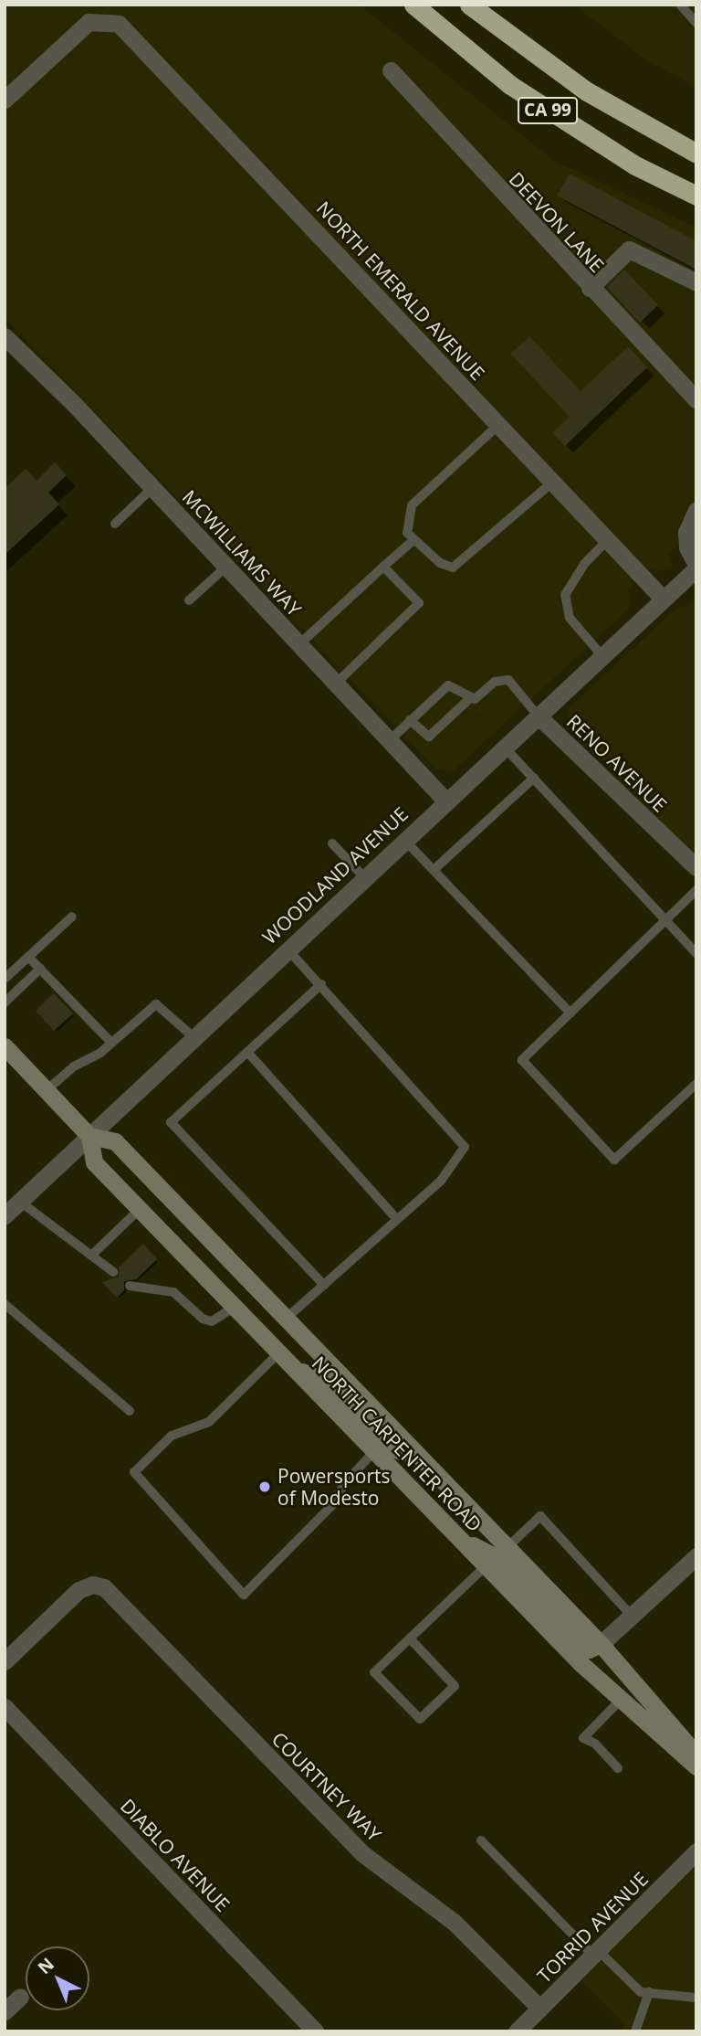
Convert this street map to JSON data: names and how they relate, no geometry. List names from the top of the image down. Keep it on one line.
{"streets":{"highway":["CA 99"],"main road":["NORTH CARPENTER ROAD"],"street":["DEEVON LANE","NORTH EMERALD AVENUE","MCWILLIAMS WAY","RENO AVENUE","WOODLAND AVENUE","COURTNEY WAY","DIABLO AVENUE","TORRID AVENUE"]},"crossings":[["NORTH EMERALD AVENUE","WOODLAND AVENUE"],["MCWILLIAMS WAY","WOODLAND AVENUE"],["RENO AVENUE","WOODLAND AVENUE"],["WOODLAND AVENUE","NORTH CARPENTER ROAD"],["COURTNEY WAY","TORRID AVENUE"]],"places":["Powersports of Modesto"],"north":"top left"}
